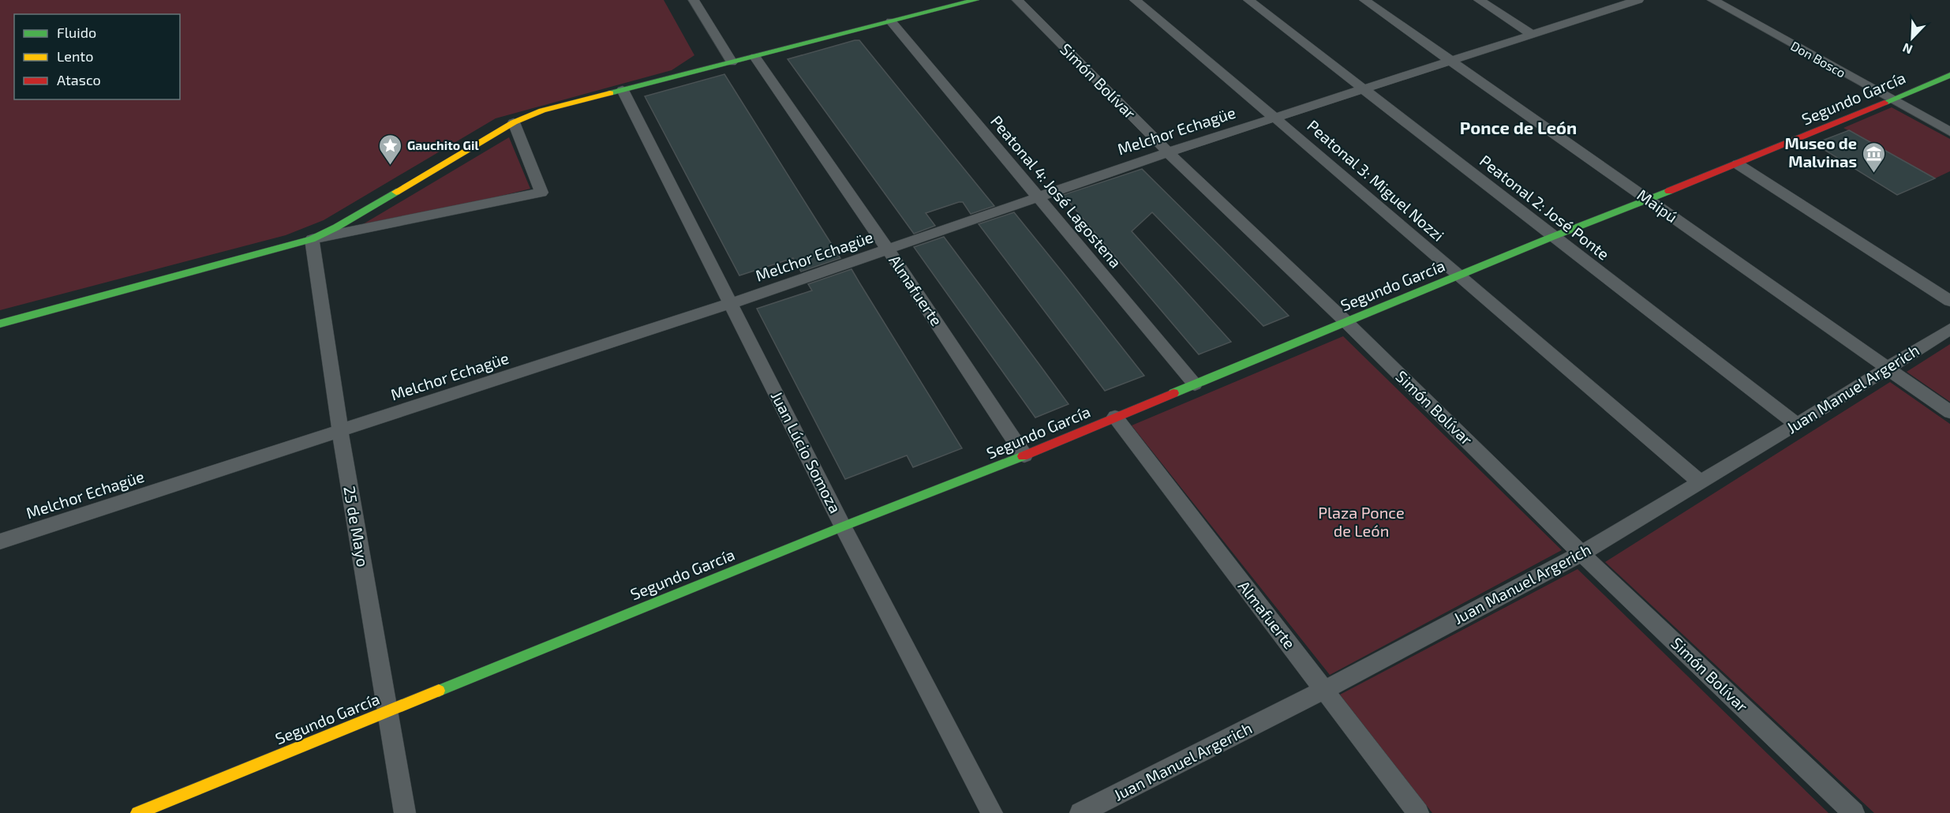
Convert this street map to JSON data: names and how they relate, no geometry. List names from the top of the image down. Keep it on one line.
{"streets":{"street":["Don Bosco","Simón Bolívar","Segundo García","Melchor Echagüe","Peatonal 3: Miguel Nozzi","Peatonal 4: José Lagostena","Maipú","Peatonal 2: José Ponte","Almafuerte","Juan Manuel Argerich","Juan Lúcio Somoza","25 de Mayo"]},"crossings":[["Don Bosco","Segundo García"],["Simón Bolívar","Segundo García"],["Simón Bolívar","Melchor Echagüe"],["Simón Bolívar","Juan Manuel Argerich"],["Segundo García","Peatonal 3: Miguel Nozzi"],["Segundo García","Peatonal 4: José Lagostena"],["Segundo García","Maipú"],["Segundo García","Peatonal 2: José Ponte"],["Segundo García","Almafuerte"],["Segundo García","Juan Lúcio Somoza"],["Segundo García","25 de Mayo"],["Melchor Echagüe","Peatonal 3: Miguel Nozzi"],["Melchor Echagüe","Peatonal 4: José Lagostena"],["Melchor Echagüe","Maipú"],["Melchor Echagüe","Peatonal 2: José Ponte"],["Melchor Echagüe","Almafuerte"],["Melchor Echagüe","Juan Lúcio Somoza"],["Melchor Echagüe","25 de Mayo"],["Peatonal 3: Miguel Nozzi","Juan Manuel Argerich"],["Maipú","Juan Manuel Argerich"],["Peatonal 2: José Ponte","Juan Manuel Argerich"],["Almafuerte","Juan Manuel Argerich"]],"districts":["Ponce de León"],"parks":["Plaza Ponce de León"],"places":{"place":["Gauchito Gil"],"museum":["Museo de Malvinas"]},"legend":["Fluido","Lento","Atasco"],"north":"bottom left"}
